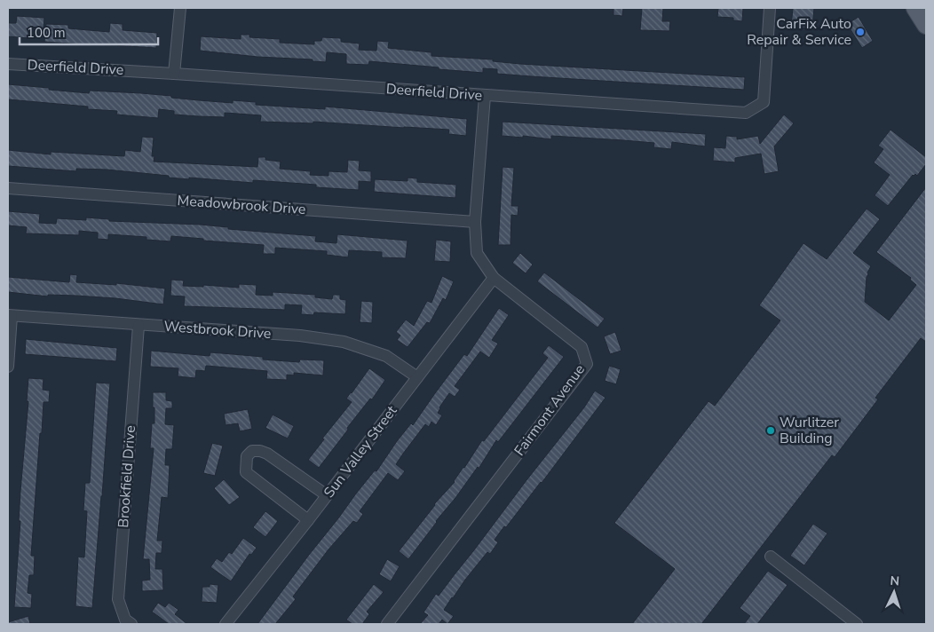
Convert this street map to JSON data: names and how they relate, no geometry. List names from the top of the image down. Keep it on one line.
{"streets":{"street":["Deerfield Drive","Meadowbrook Drive","Westbrook Drive","Fairmont Avenue","Sun Valley Street","Brookfield Drive"]},"crossings":[["Deerfield Drive","Fairmont Avenue"],["Meadowbrook Drive","Fairmont Avenue"],["Westbrook Drive","Sun Valley Street"],["Westbrook Drive","Brookfield Drive"],["Fairmont Avenue","Sun Valley Street"]],"places":["CarFix Auto Repair & Service","Wurlitzer Building"],"scale_bar":"100 m","north":"top"}
